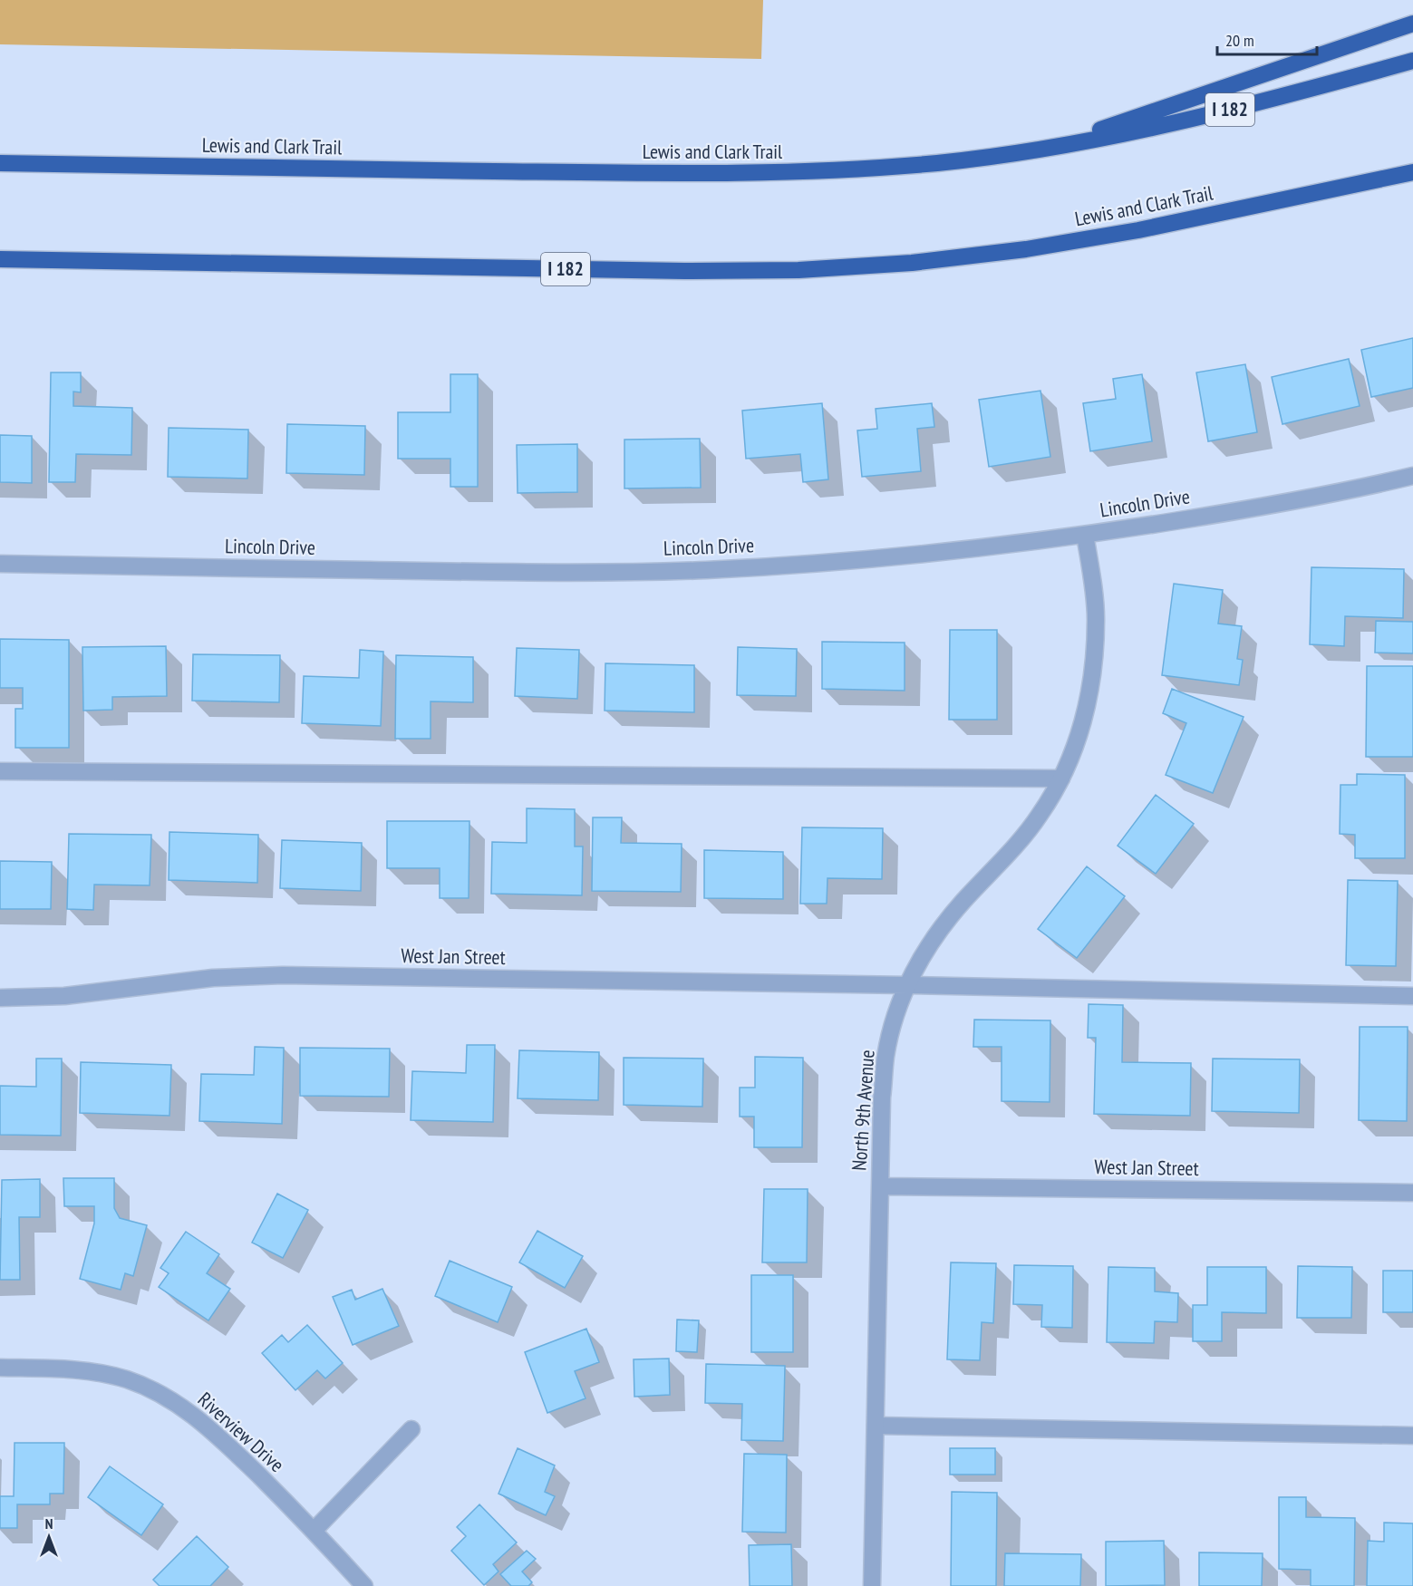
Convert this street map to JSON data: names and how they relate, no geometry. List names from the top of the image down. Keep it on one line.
{"streets":{"highway":["I 182","Lewis and Clark Trail"],"street":["Lincoln Drive","West Jan Street","North 9th Avenue","Riverview Drive"]},"crossings":[["Lincoln Drive","North 9th Avenue"],["West Jan Street","North 9th Avenue"]],"scale_bar":"20 m","north":"top"}
